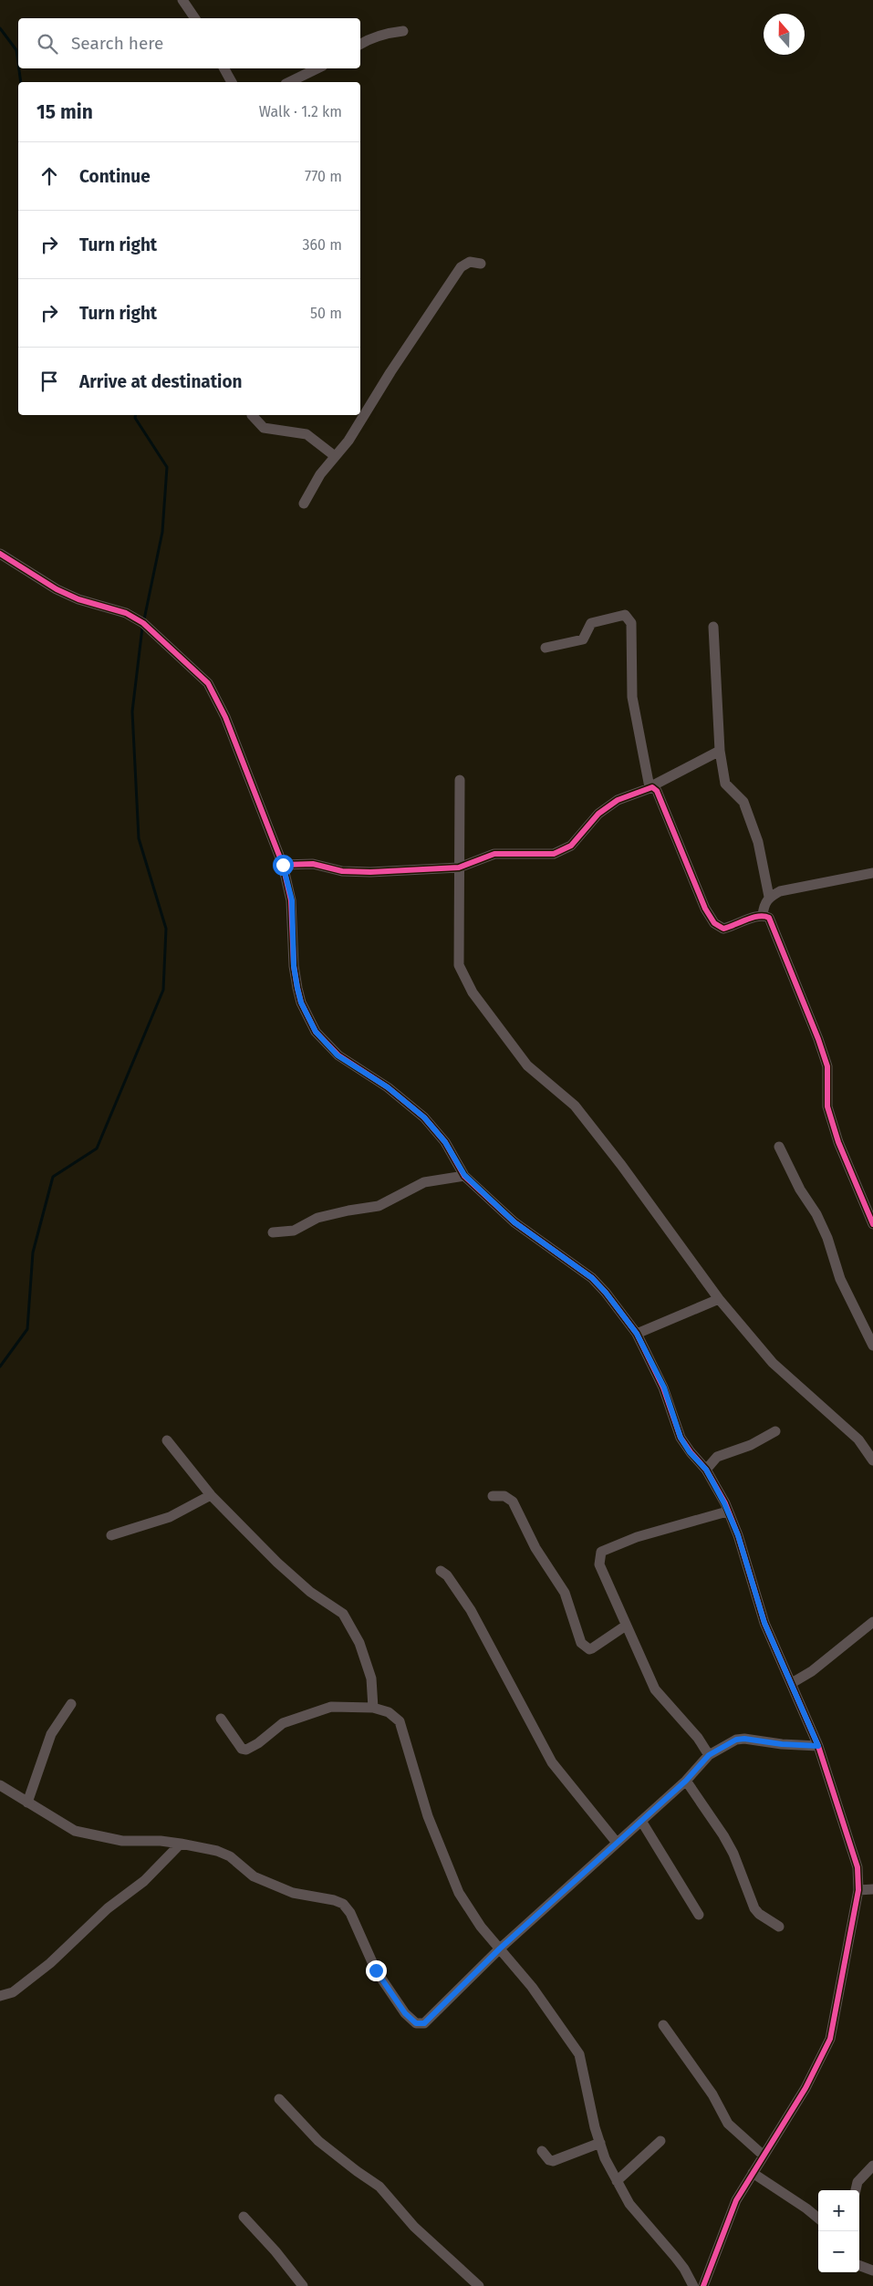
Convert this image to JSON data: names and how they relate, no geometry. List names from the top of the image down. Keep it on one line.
{"north":"top","page":{"search":"Search here","heading":["15 min","Walk · 1.2 km"],"list":[["Continue","770 m"],["Turn right","360 m"],["Turn right","50 m"],"Arrive at destination"],"map_buttons":["+","−"]}}
